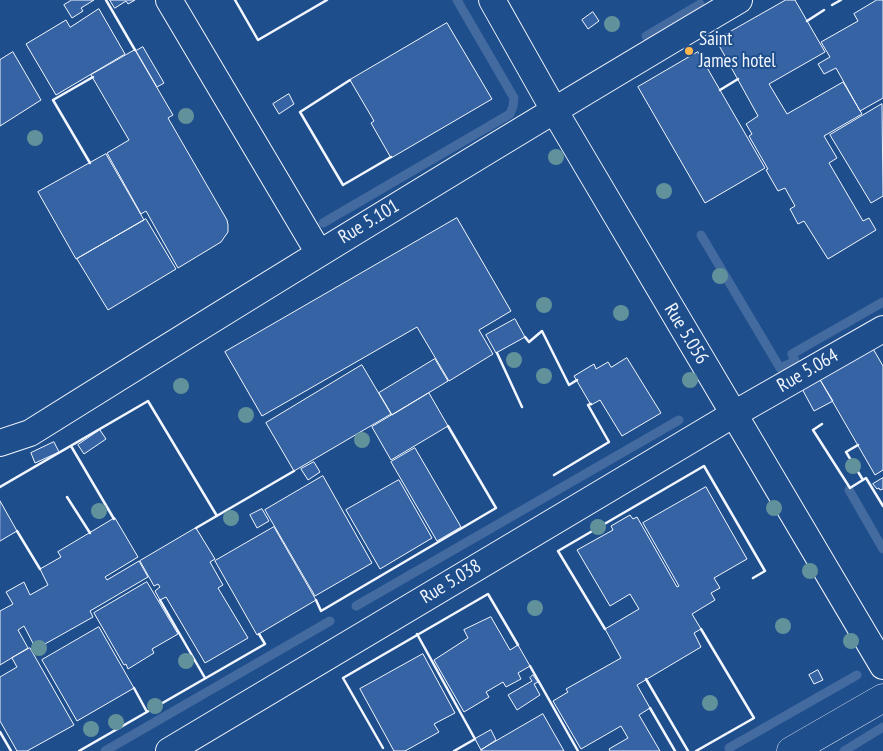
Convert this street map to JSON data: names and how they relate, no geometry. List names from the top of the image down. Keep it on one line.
{"streets":{"street":["Rue 5.101","Rue 5.056","Rue 5.064","Rue 5.038"]},"crossings":[["Rue 5.101","Rue 5.056"],["Rue 5.056","Rue 5.064"],["Rue 5.056","Rue 5.038"],["Rue 5.064","Rue 5.038"]],"places":["Saint James hotel"]}
